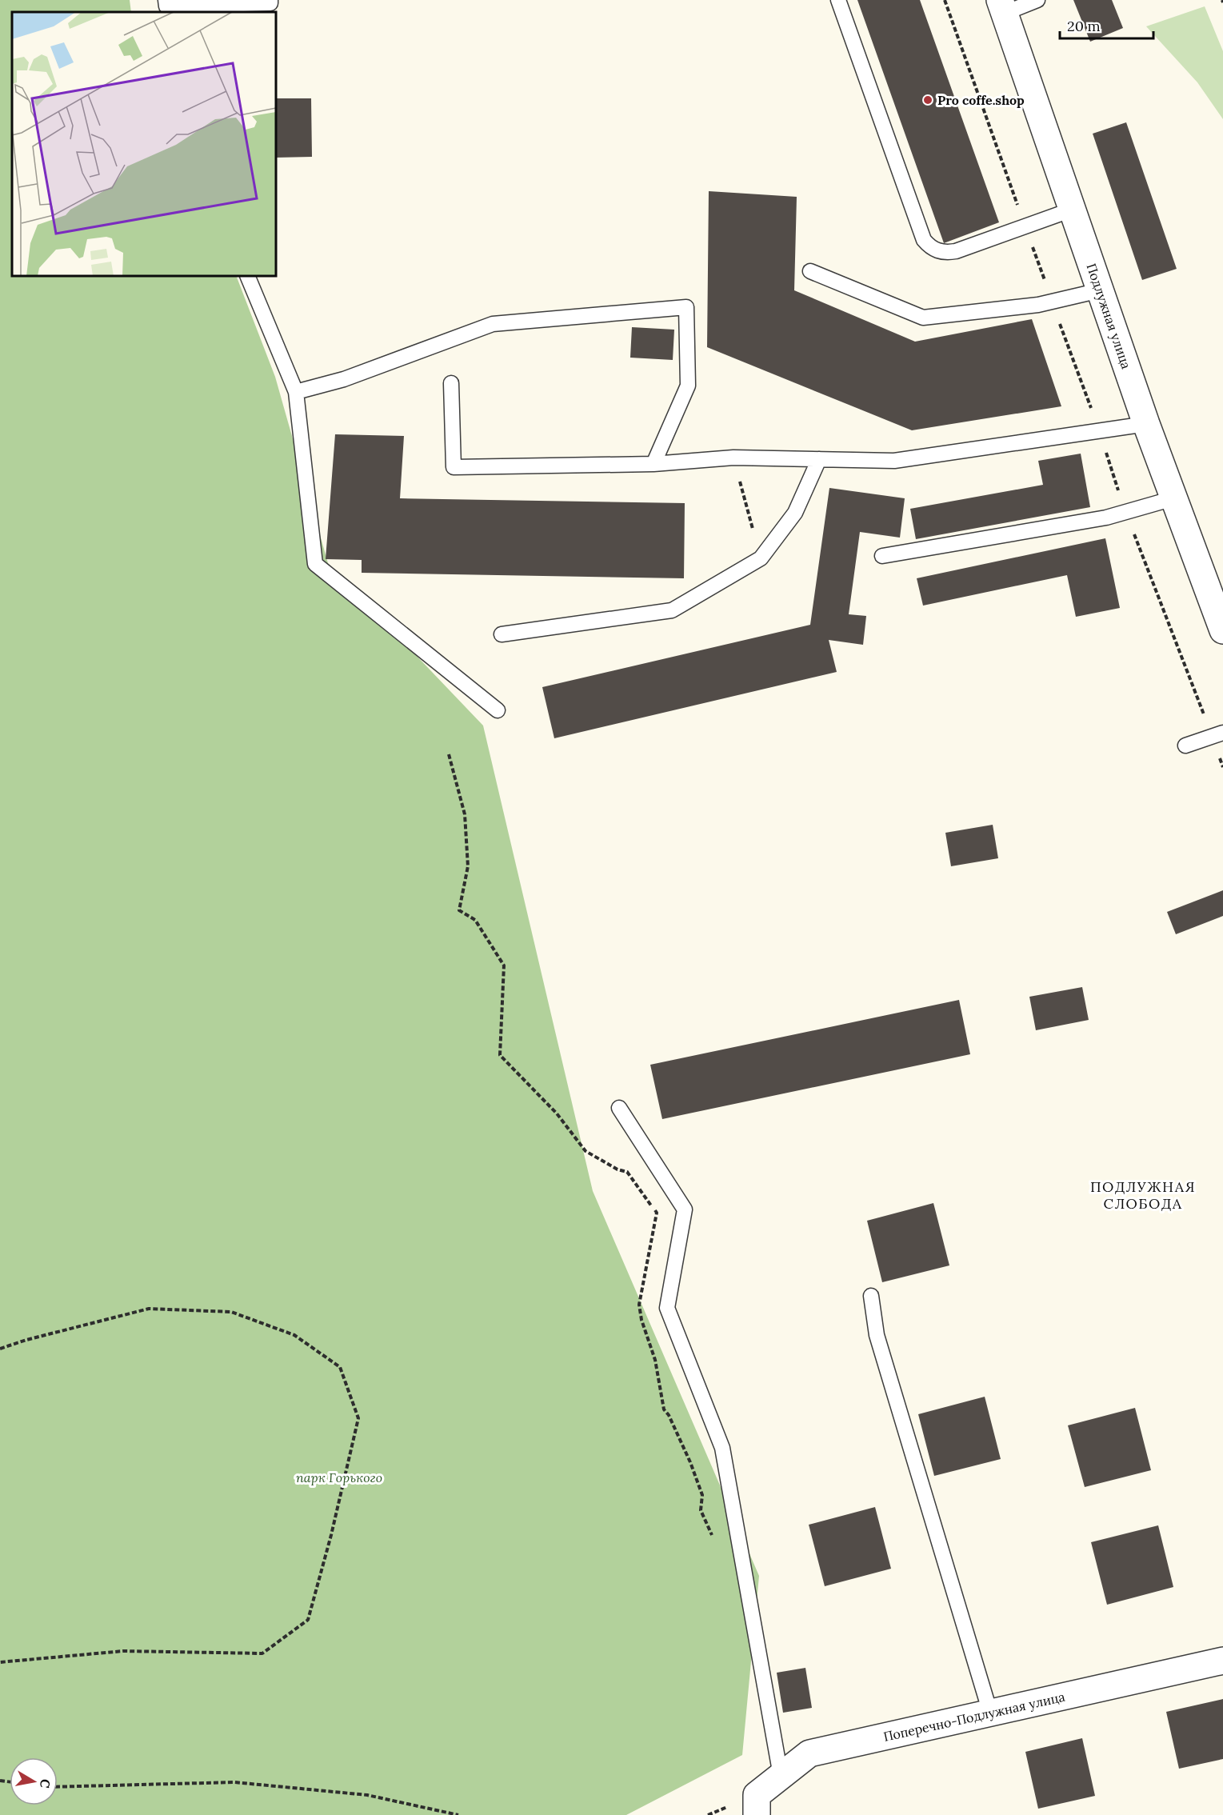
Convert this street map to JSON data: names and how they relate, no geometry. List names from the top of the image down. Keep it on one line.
{"streets":{"street":["Подлужная улица","Поперечно-Подлужная улица"]},"districts":["ПОДЛУЖНАЯ СЛОБОДА"],"parks":["парк Горького"],"places":["Pro coffe.shop"],"scale_bar":"20 m","north":"right"}
